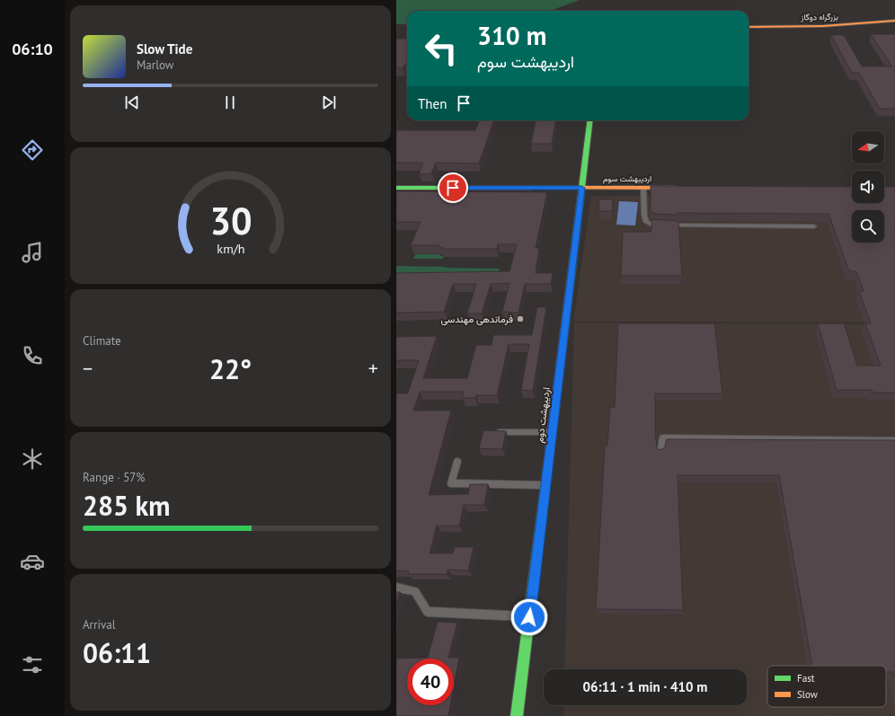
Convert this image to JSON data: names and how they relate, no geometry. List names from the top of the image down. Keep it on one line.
{"streets":{"main road":["بزرگراه دوگاز","اردیبهشت سوم","اردیبهشت دوم"]},"crossings":[["اردیبهشت سوم","اردیبهشت دوم"]],"places":["فرماندهی مهندسی"],"legend":["Fast","Slow"],"north":"left","page":{"tabs":"06:10","turn":["310 m","اردیبهشت سوم"],"song":["Slow Tide","Marlow"],"then":"Then","tile":["Climate",["Range · 57%","285 km"],["Arrival","06:11"]],"heat":["−","22°","+"],"limit":"40","trip":"06:11 · 1 min · 410 m","gauge":["30","km/h"]}}
